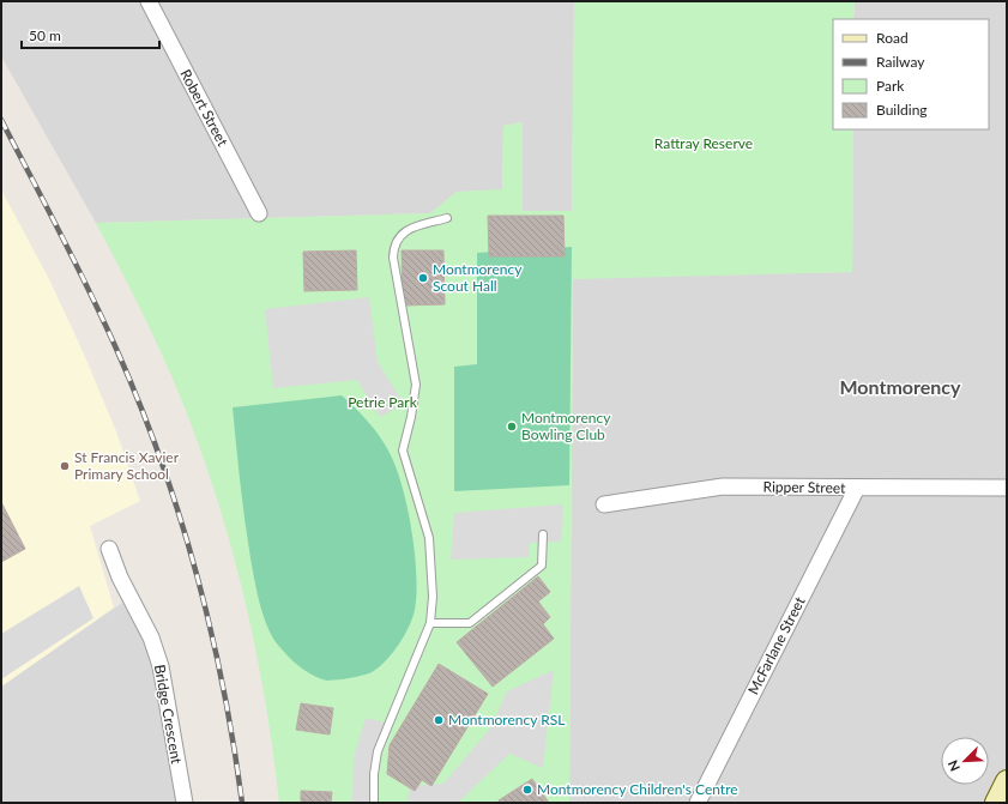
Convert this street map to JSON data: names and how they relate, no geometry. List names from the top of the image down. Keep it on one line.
{"streets":{"street":["Robert Street","Ripper Street","McFarlane Street","Bridge Crescent"]},"crossings":[["Ripper Street","McFarlane Street"]],"districts":["Montmorency"],"parks":["Rattray Reserve","Petrie Park"],"places":["Montmorency Scout Hall","Montmorency Bowling Club","St Francis Xavier Primary School","Montmorency RSL","Montmorency Children's Centre"],"legend":["Road","Railway","Park","Building"],"scale_bar":"50 m","north":"bottom left"}
